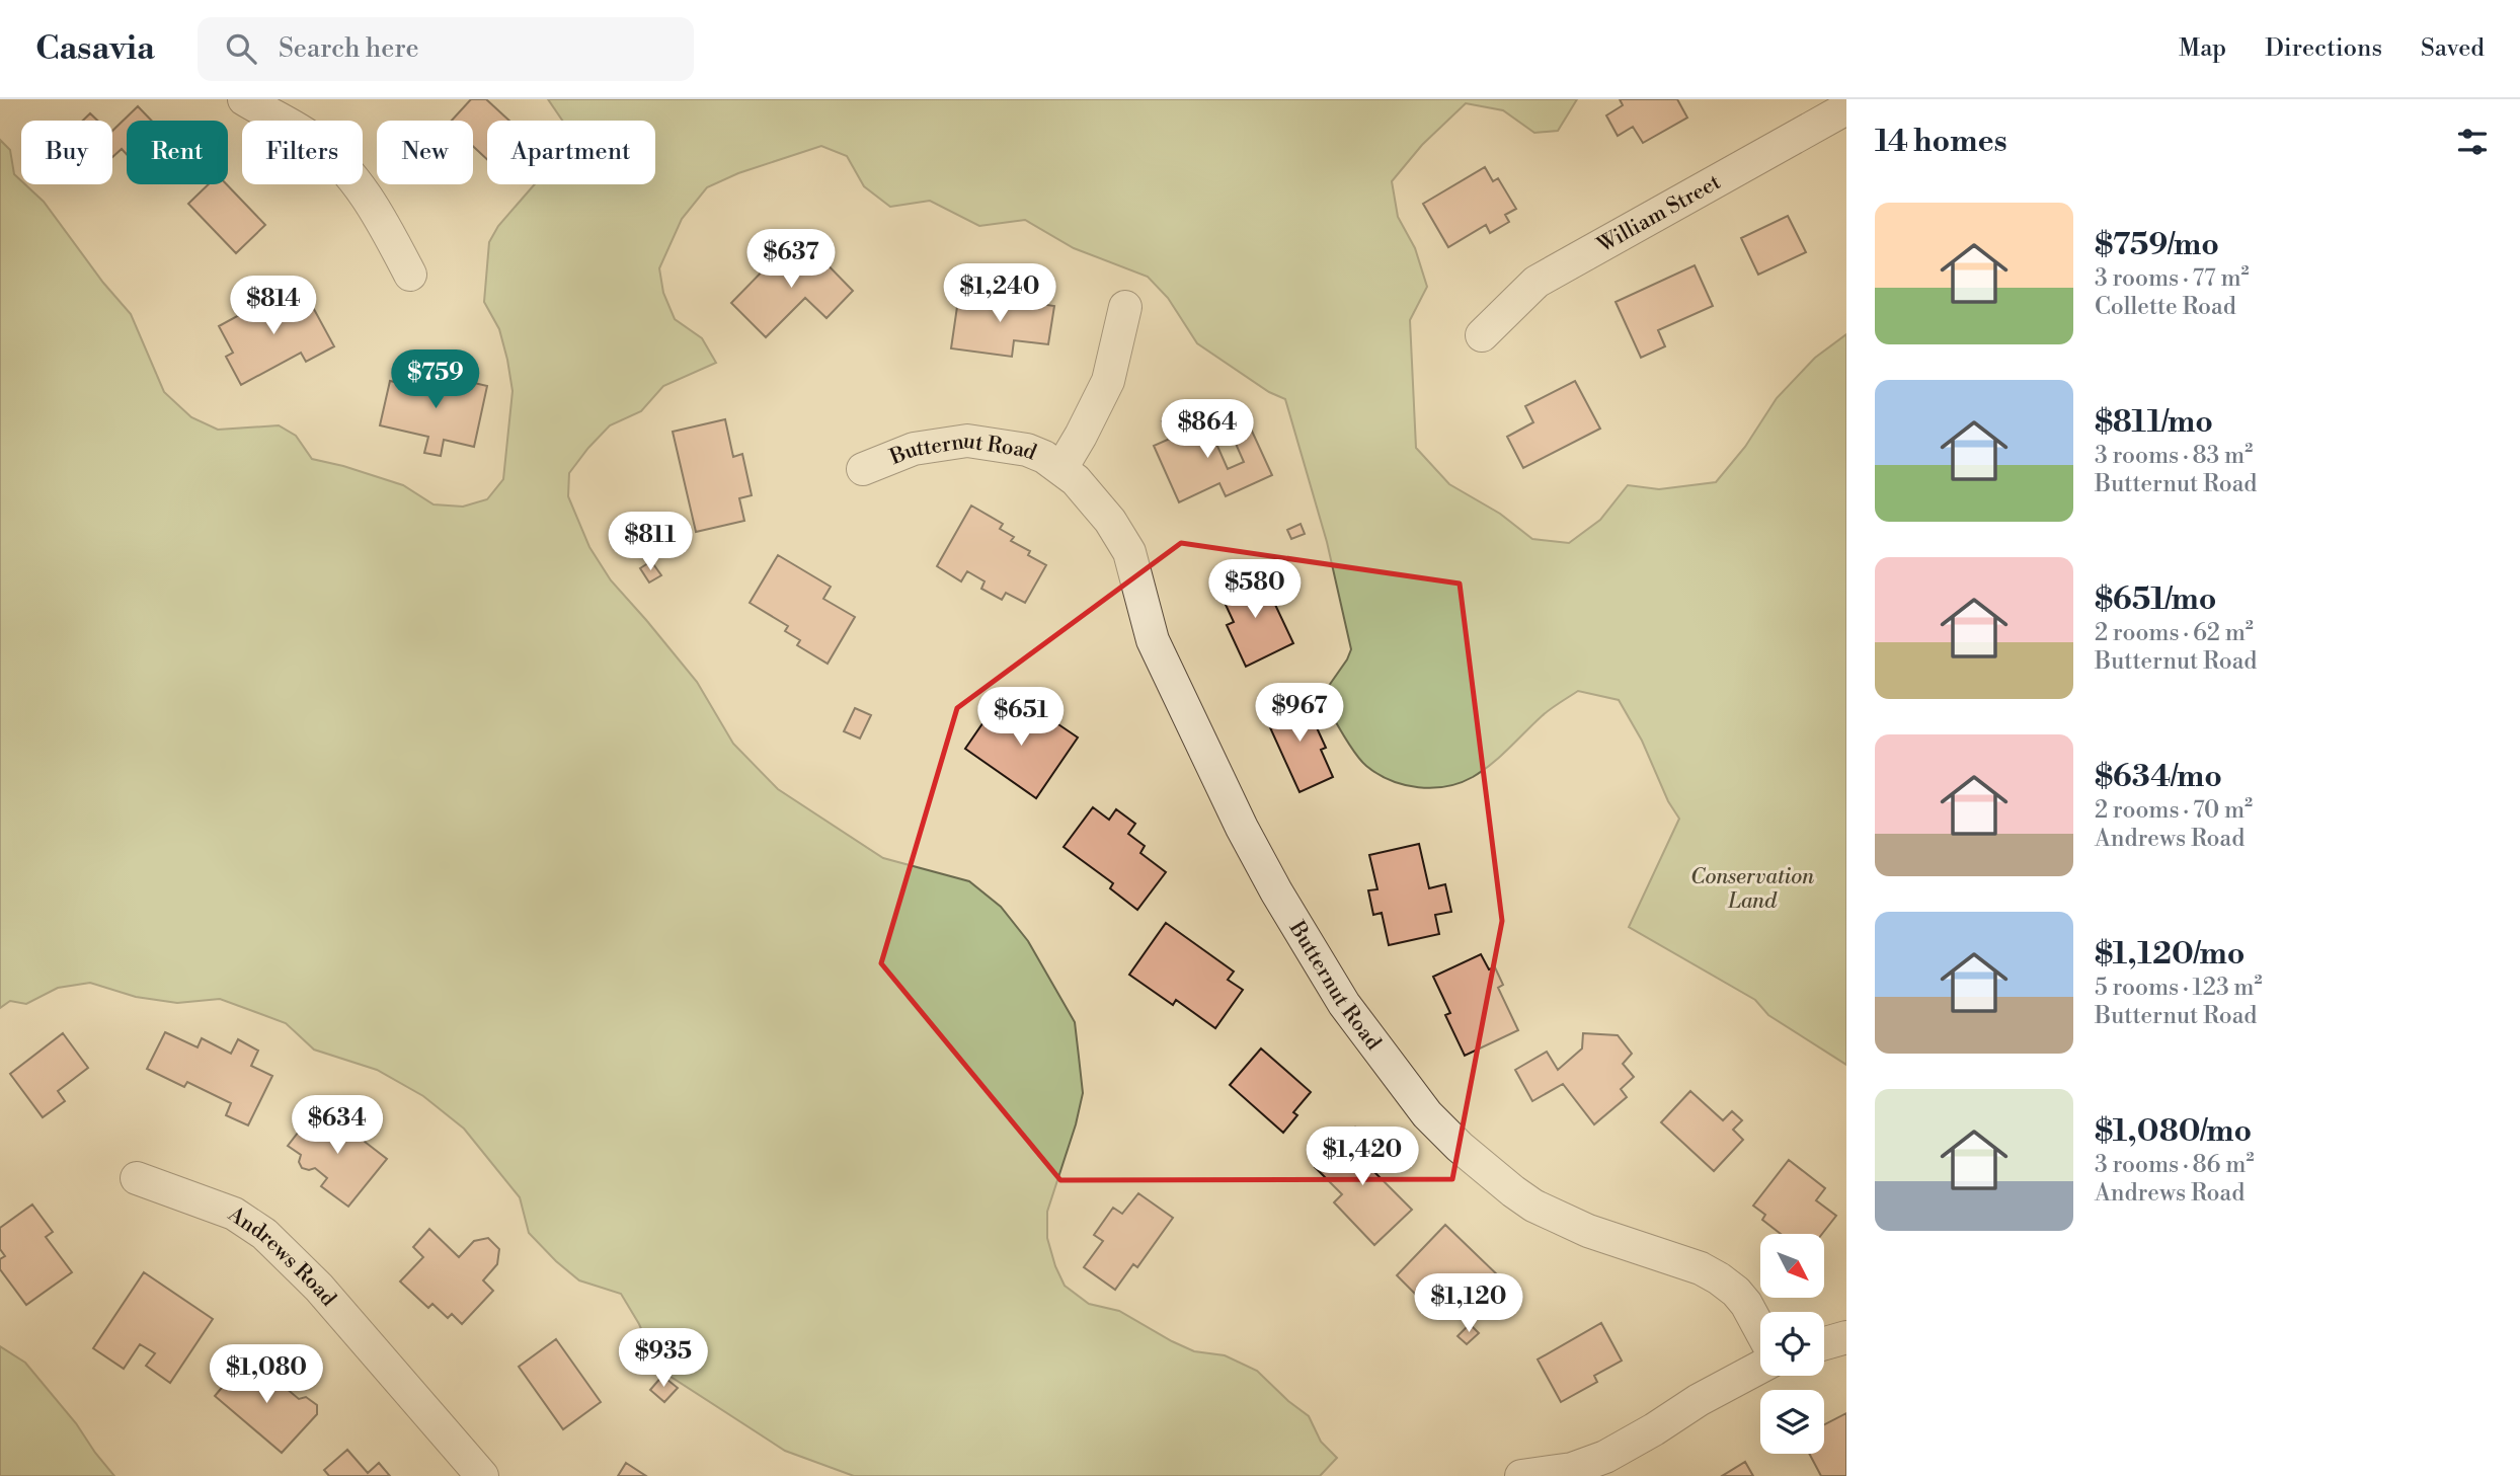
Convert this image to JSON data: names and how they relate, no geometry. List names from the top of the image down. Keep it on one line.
{"streets":{"street":["William Street","Butternut Road","Andrews Road"]},"parks":["Conservation Land"],"north":"bottom right","page":{"header":"Casavia","search":"Search here","nav":["Map","Directions","Saved"],"heading":"14 homes","chip":["Buy","Rent","Filters","New","Apartment"],"list":[{"name":"$759/mo","note":"3 rooms · 77 m² · Collette Road"},{"name":"$811/mo","note":"3 rooms · 83 m² · Butternut Road"},{"name":"$651/mo","note":"2 rooms · 62 m² · Butternut Road"},{"name":"$634/mo","note":"2 rooms · 70 m² · Andrews Road"},{"name":"$1,120/mo","note":"5 rooms · 123 m² · Butternut Road"},{"name":"$1,080/mo","note":"3 rooms · 86 m² · Andrews Road"}],"price":["$637","$1,240","$814","$759","$864","$811","$580","$967","$651","$634","$1,420","$1,120","$935","$1,080"]}}
